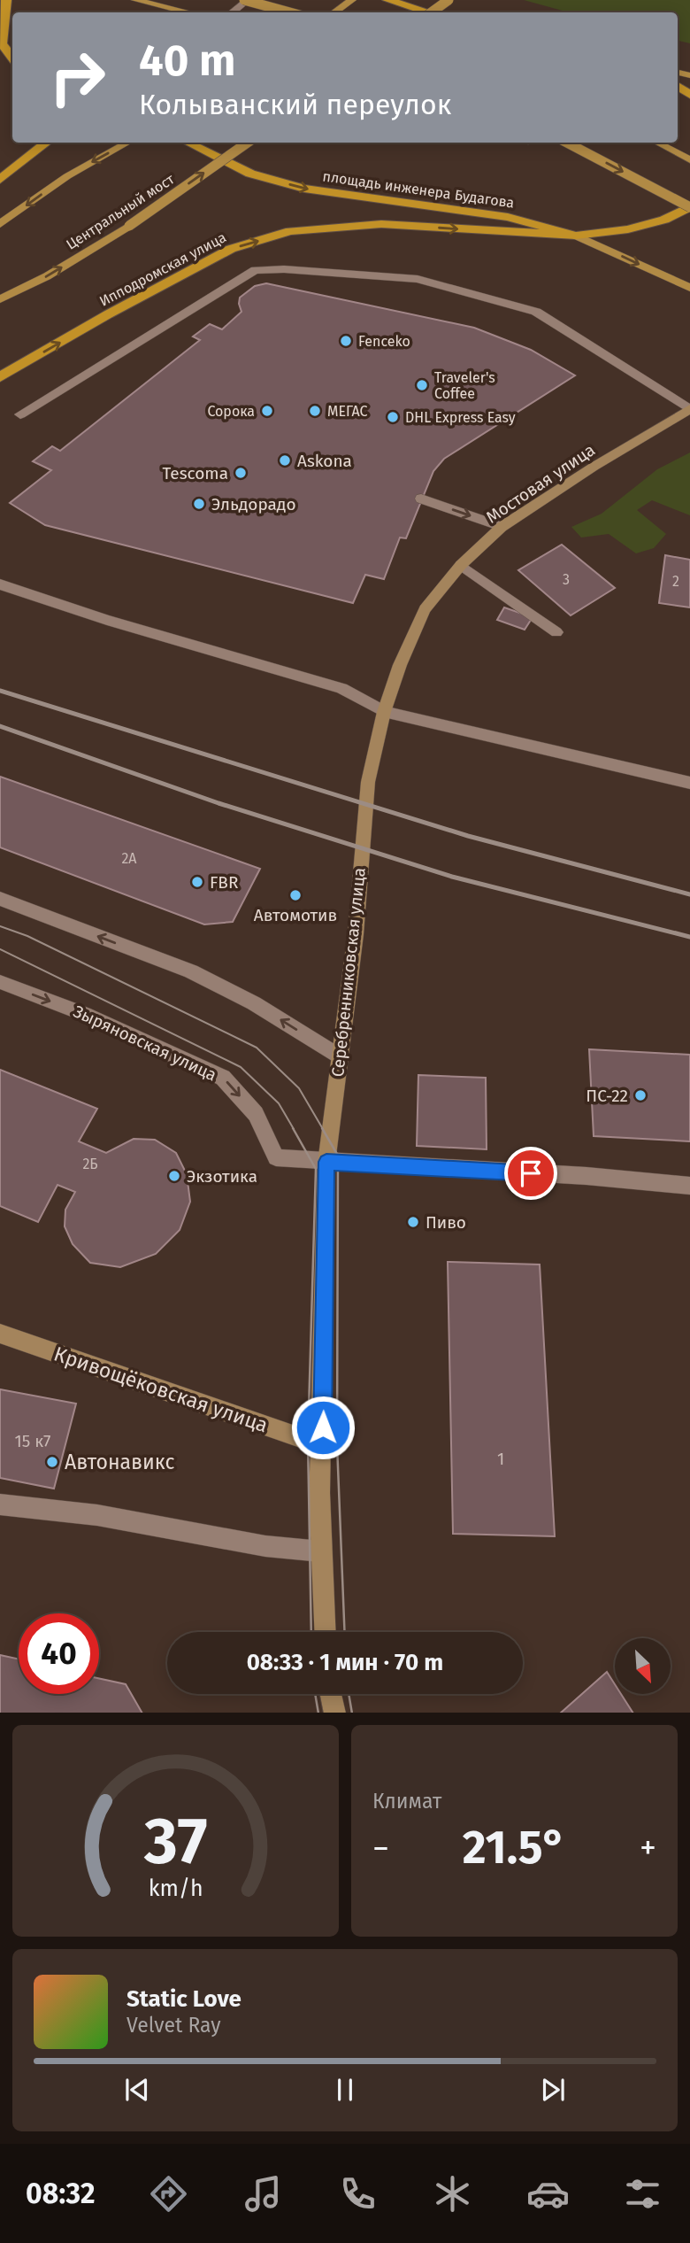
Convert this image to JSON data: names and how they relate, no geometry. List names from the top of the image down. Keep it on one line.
{"streets":{"highway":["площадь инженера Будагова","Ипподромская улица"],"main road":["Центральный мост"],"street":["Мостовая улица","Серебренниковская улица","Зыряновская улица","Кривощёковская улица"]},"crossings":[["площадь инженера Будагова","Ипподромская улица"],["Мостовая улица","Серебренниковская улица"],["Серебренниковская улица","Зыряновская улица"],["Серебренниковская улица","Кривощёковская улица"]],"one_way":["площадь инженера Будагова","Ипподромская улица"],"places":["Fenceko","Traveler's Coffee","Сорока","МЕГАС","DHL Express Easy","Askona","Tescoma","Эльдорадо","FBR","Автомотив","ПС-22","Экзотика","Пиво","Автонавикс"],"house_numbers":["3","2","2А","2Б","15 к7","1"],"north":"bottom right","page":{"turn":["40 m","Колыванский переулок"],"limit":"40","trip":"08:33 · 1 мин · 70 m","tile":"Климат","heat":["−","21.5°","+"],"song":["Static Love","Velvet Ray"],"tabs":"08:32","gauge":["37","km/h"]}}
